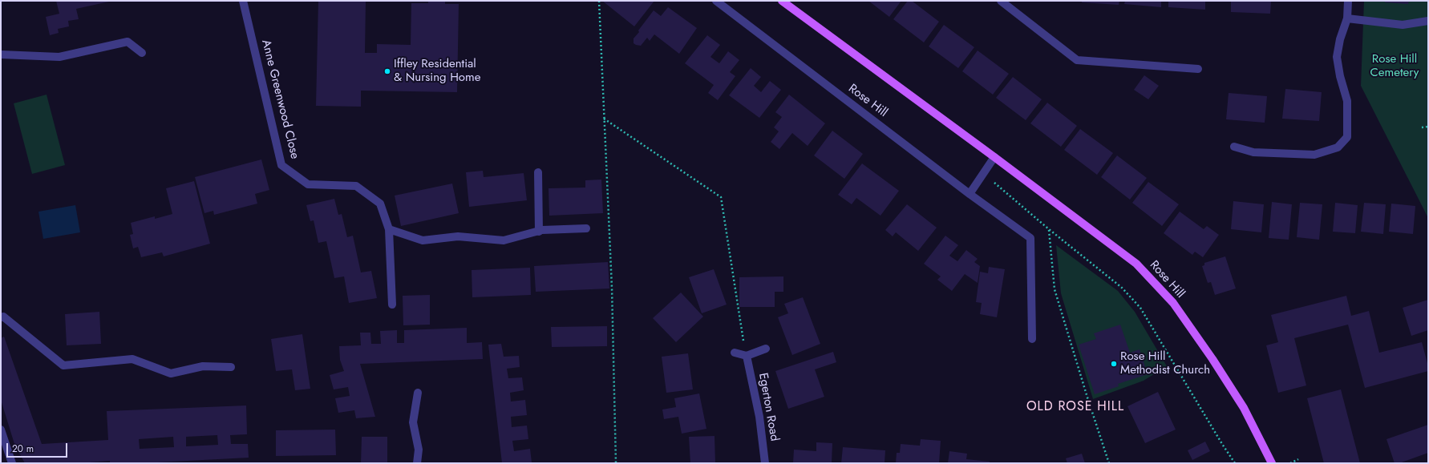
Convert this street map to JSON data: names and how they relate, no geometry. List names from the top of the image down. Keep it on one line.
{"streets":{"main road":["Rose Hill"],"street":["Anne Greenwood Close","Egerton Road"]},"districts":["OLD ROSE HILL"],"parks":["Rose Hill Cemetery"],"places":["Iffley Residential & Nursing Home","Rose Hill Methodist Church"],"scale_bar":"20 m"}
